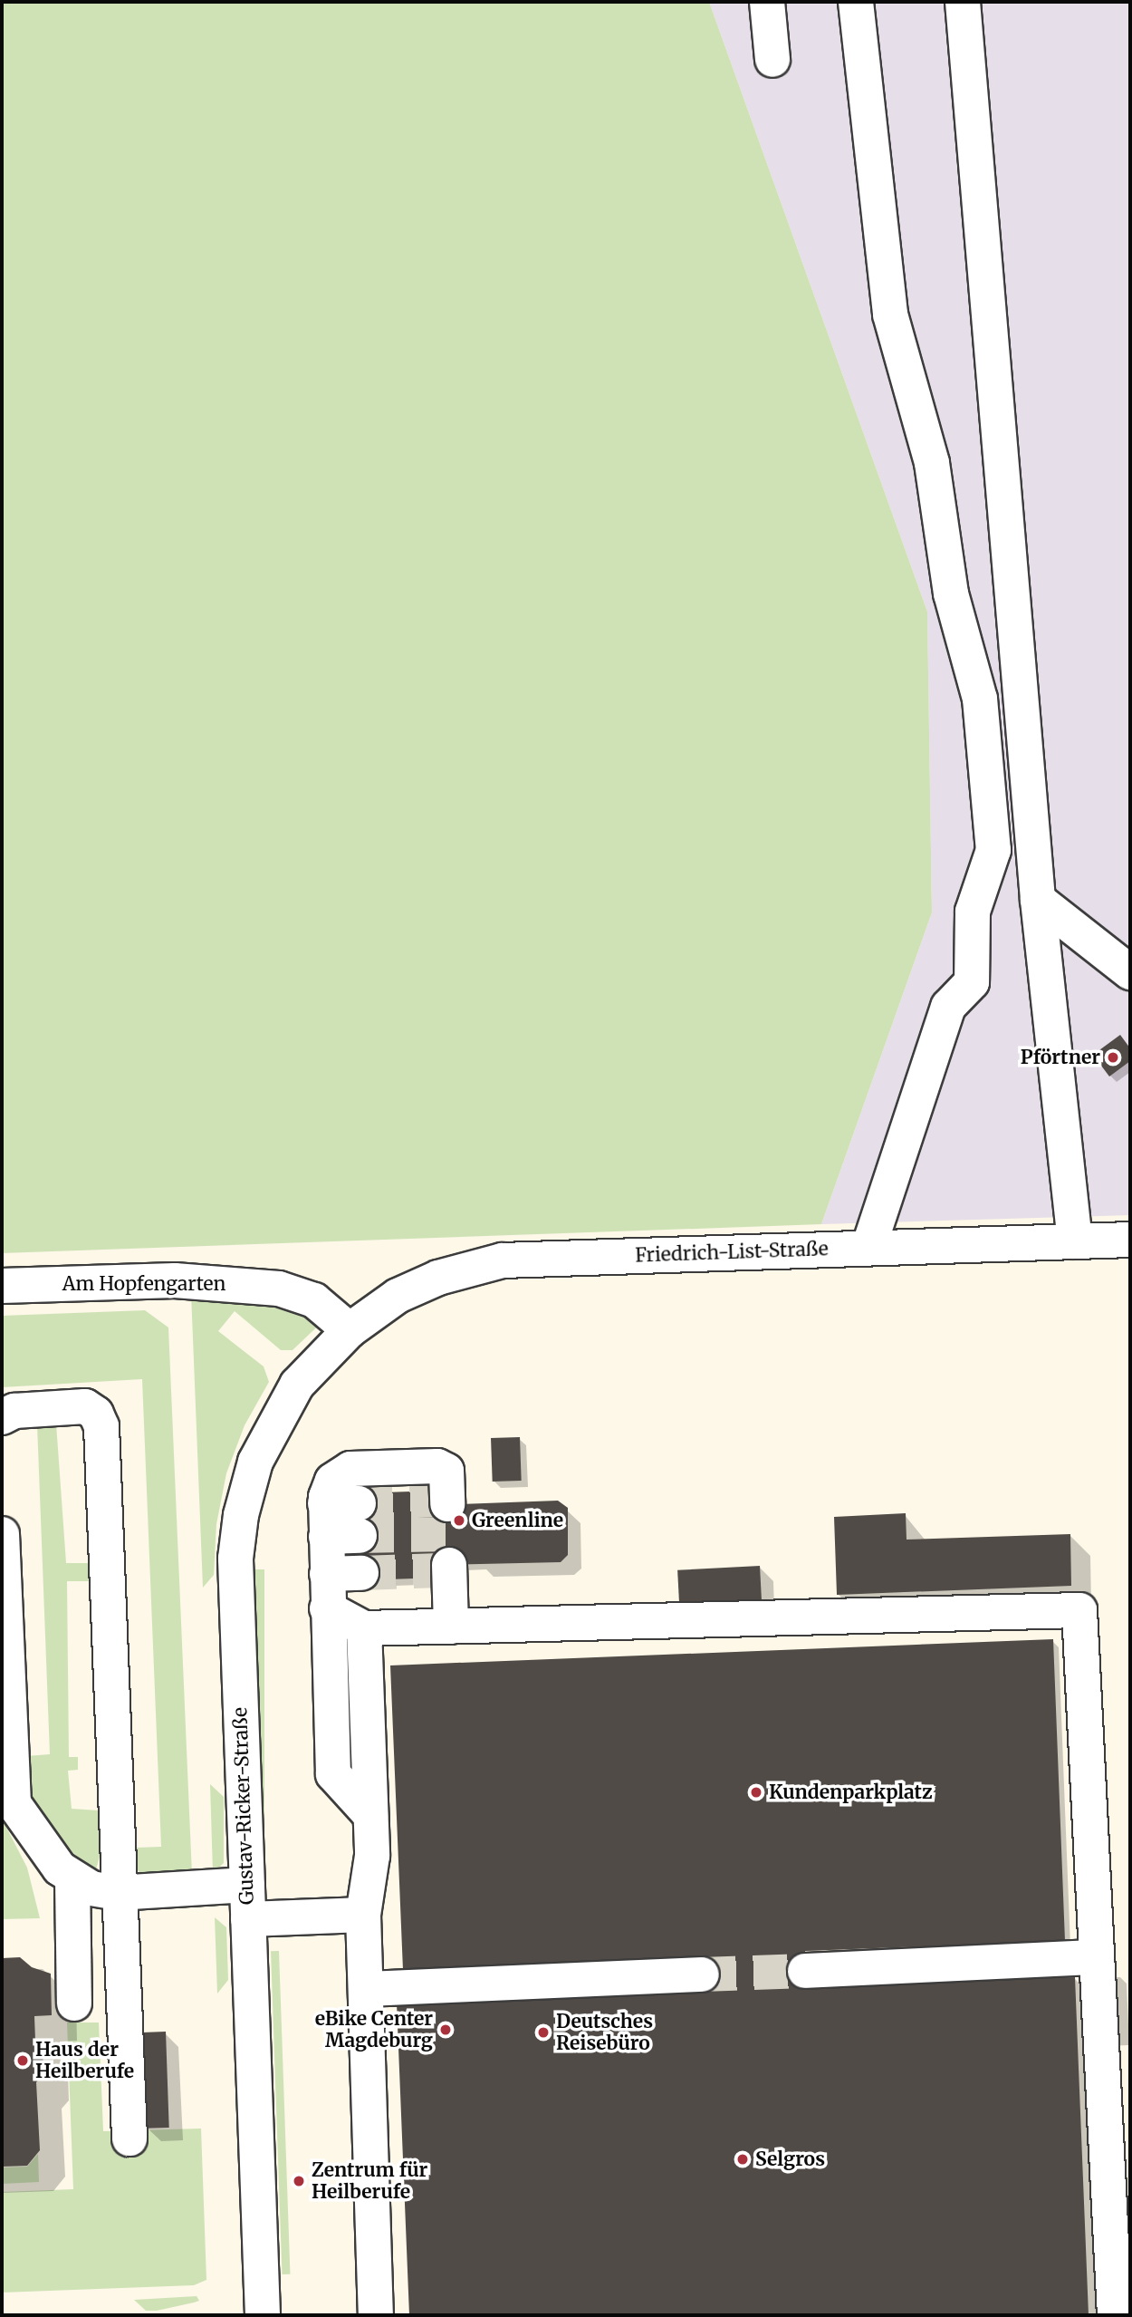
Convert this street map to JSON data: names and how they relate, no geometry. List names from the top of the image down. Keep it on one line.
{"streets":{"street":["Friedrich-List-Straße","Am Hopfengarten","Gustav-Ricker-Straße"]},"crossings":[["Friedrich-List-Straße","Am Hopfengarten"],["Friedrich-List-Straße","Gustav-Ricker-Straße"],["Am Hopfengarten","Gustav-Ricker-Straße"]],"places":["Pförtner","Greenline","Kundenparkplatz","eBike Center Magdeburg","Deutsches Reisebüro","Haus der Heilberufe","Selgros","Zentrum für Heilberufe"]}
